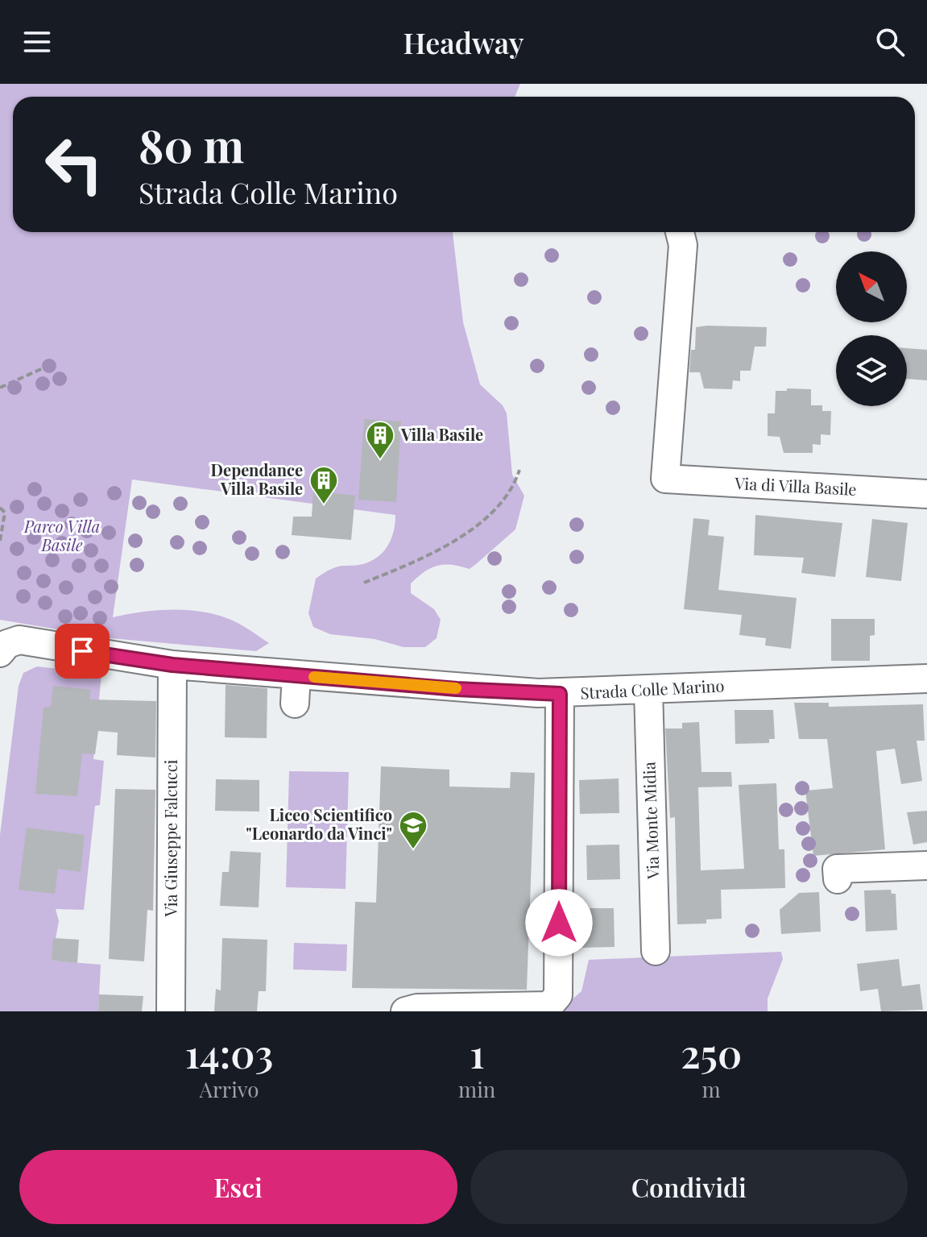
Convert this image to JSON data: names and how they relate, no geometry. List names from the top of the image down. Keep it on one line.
{"streets":{"street":["Via di Villa Basile","Strada Colle Marino","Via Monte Midia","Via Giuseppe Falcucci"]},"crossings":[["Strada Colle Marino","Via Monte Midia"],["Strada Colle Marino","Via Giuseppe Falcucci"]],"parks":["Parco Villa Basile"],"places":{"building":["Villa Basile","Dependance Villa Basile"],"school or university":["Liceo Scientifico \"Leonardo da Vinci\""]},"north":"top left","page":{"header":"Headway","turn":["80 m","Strada Colle Marino"],"eta":["14:03","Arrivo","1","min","250","m"],"buttons":["Esci","Condividi"]}}
